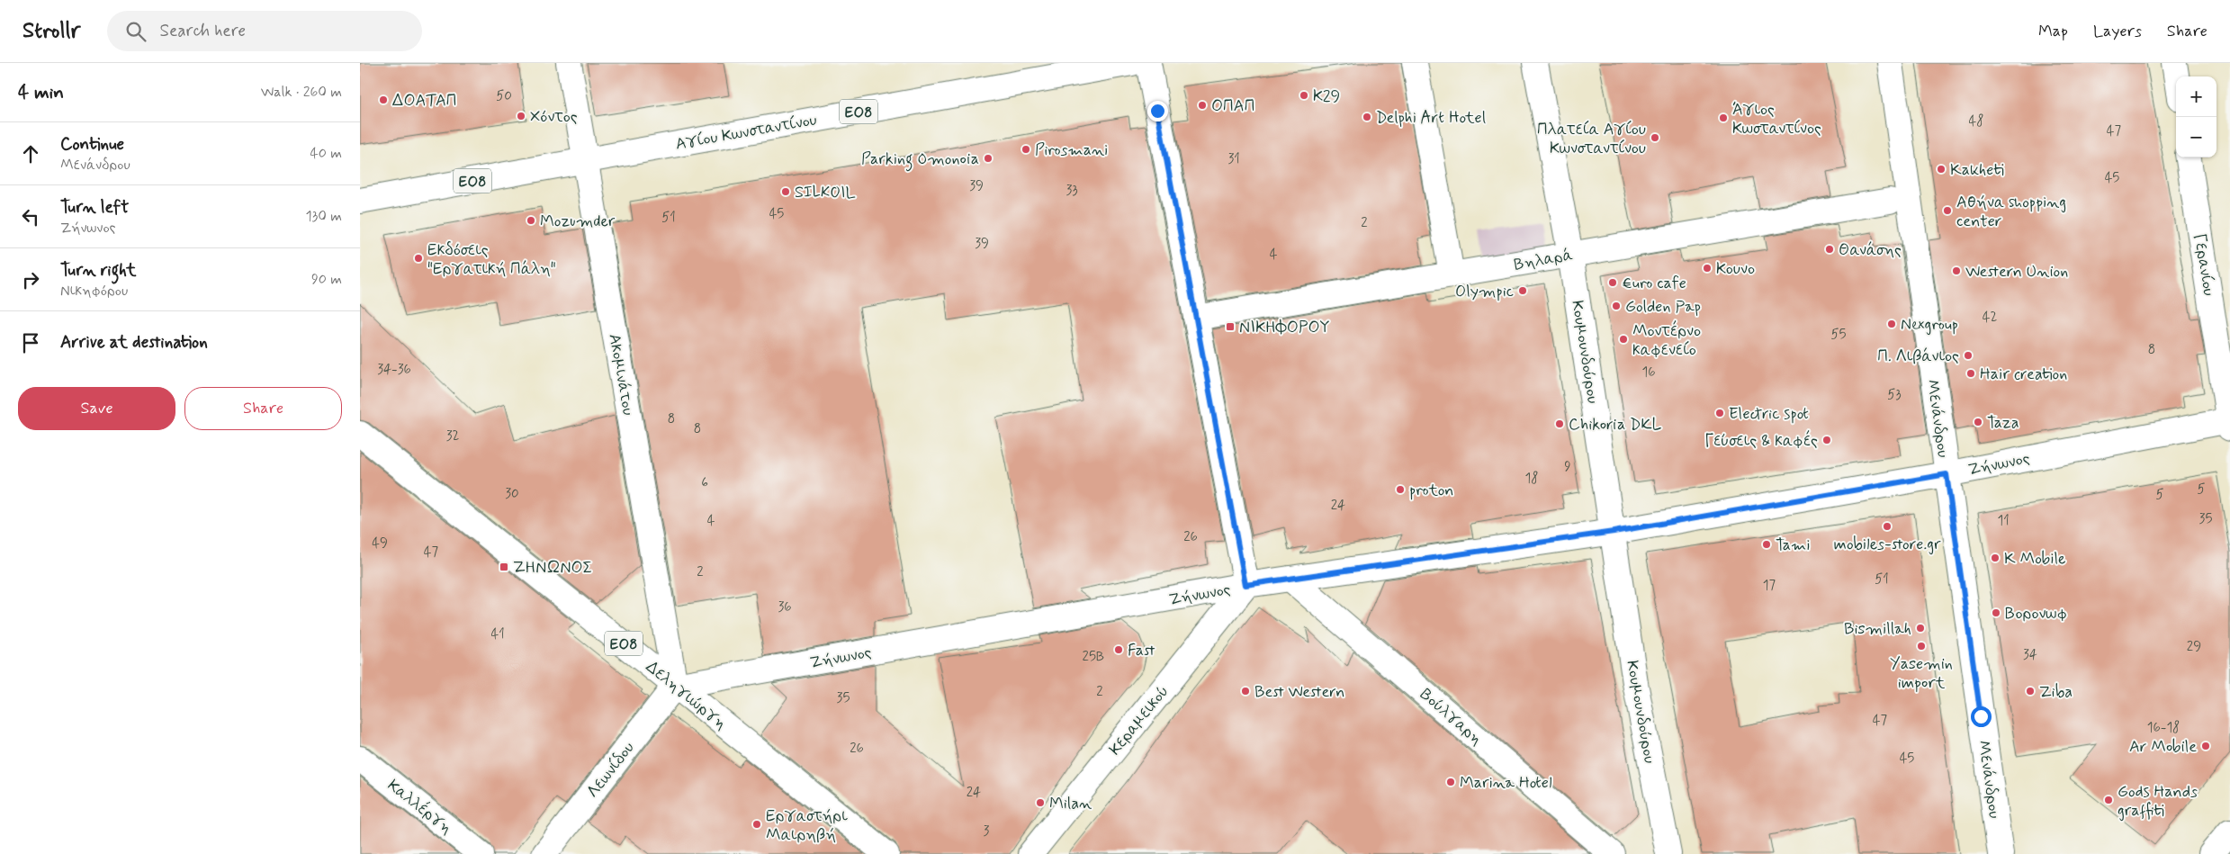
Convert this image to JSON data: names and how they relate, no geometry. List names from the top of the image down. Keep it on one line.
{"streets":{"street":["ΕΟ8","Αγίου Κωνσταντίνου","Βηλαρά","Γερανίου","Κουμουνδούρου","Ακομινάτου","Μενάνδρου","Ζήνωνος","Δεληγιώργη","Βούλγαρη","Κεραμεικού","Λεωνίδου","Καλλέργη"]},"crossings":[["Αγίου Κωνσταντίνου","Ακομινάτου"],["Βηλαρά","Κουμουνδούρου"],["Γερανίου","Ζήνωνος"],["Κουμουνδούρου","Ζήνωνος"],["Ακομινάτου","Ζήνωνος"],["Ακομινάτου","Δεληγιώργη"],["Ακομινάτου","Λεωνίδου"],["Μενάνδρου","Ζήνωνος"],["Ζήνωνος","Δεληγιώργη"],["Ζήνωνος","Βούλγαρη"],["Ζήνωνος","Κεραμεικού"],["Ζήνωνος","Λεωνίδου"],["Δεληγιώργη","Λεωνίδου"]],"places":{"other":["Κ29","ΔΟΑΤΑΠ","ΟΠΑΠ","Χόντος","Delphi Art Hotel","Άγιος Κωσταντίνος","Πλατεία Αγίου Κωνσταντίνου","Pirosmani","Parking Omonoia","Kakheti","SILKOIL","Αθήνα shopping center","Mozumder","Θανάσης","Εκδόσεις \"Εργατική Πάλη\"","Κουνο","Western Union","€uro cafe","Olympic","Golden Pap","Nexgroup","Μοντέρνο καφενείο","Π. Λιβάνιος","Hair creation","Electric spot","Taza","Chikoria DKL","Γεύσεις & καφές","proton","mobiles-store.gr","Tami","K Mobile","Βορονωφ","Bismillah","Yasemin import","Fast","Best Western","Ziba","Ar Mobile","Marina Hotel","Gods Hands graffiti","Milan","Εργαστήρι Μαιρηβή"],"transit":["ΝΙΚΗΦΟΡΟΥ","ΖΗΝΩΝΟΣ"]},"house_numbers":["50","48","47","31","45","39","33","45","51","2","39","4","42","55","8","34-36","16","53","8","8","32","9","18","6","5","30","5","24","35","4","11","26","49","47","2","51","17","36","41","29","34","25Β","2","35","47","16-18","26","45","24","3"],"page":{"header":"Strollr","search":"Search here","nav":["Map","Layers","Share"],"heading":["4 min","Walk · 260 m"],"map_buttons":["+","−"],"list":[["Continue","Μενάνδρου","40 m"],["Turn left","Ζήνωνος","130 m"],["Turn right","Νικηφόρου","90 m"],"Arrive at destination"],"buttons":["Save","Share"]}}
